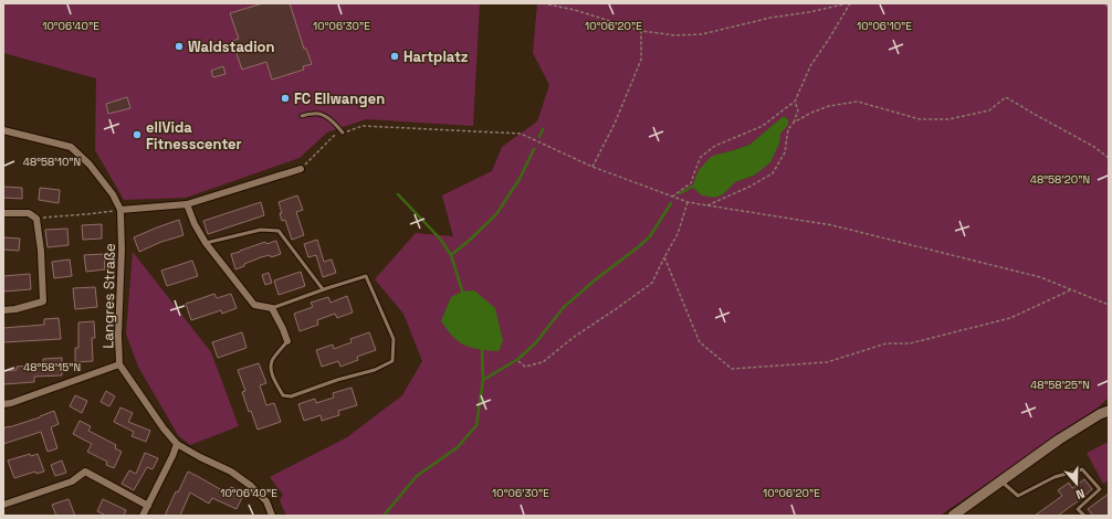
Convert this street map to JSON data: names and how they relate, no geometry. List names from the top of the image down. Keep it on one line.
{"streets":{"street":["Langres Straße"]},"places":["Waldstadion","Hartplatz","FC Ellwangen","ellVida Fitnesscenter"],"north":"bottom","coordinates":["10°06'40\"E","10°06'30\"E","10°06'20\"E","10°06'10\"E","48°58'10\"N","48°58'20\"N","48°58'15\"N","48°58'25\"N"]}
